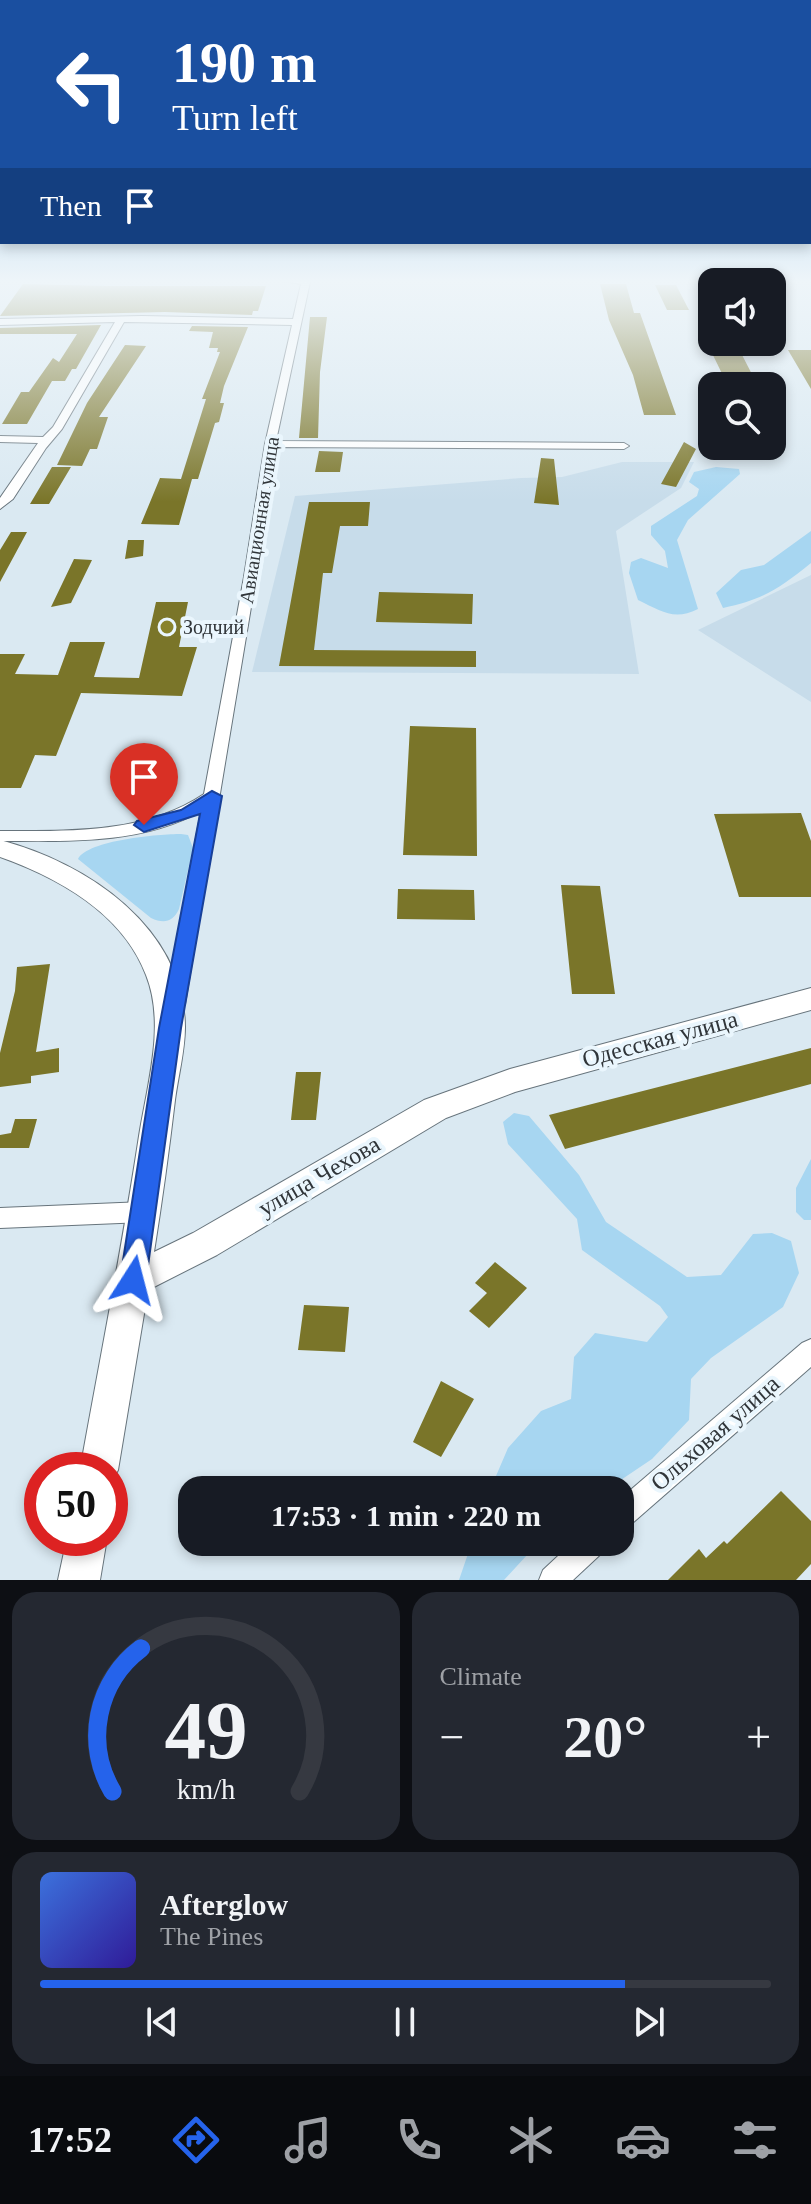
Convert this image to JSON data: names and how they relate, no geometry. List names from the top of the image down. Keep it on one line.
{"streets":{"main road":["Авиационная улица","Одесская улица","улица Чехова"],"street":["Ольховая улица"]},"crossings":[["Авиационная улица","улица Чехова"],["Одесская улица","улица Чехова"]],"places":["Зодчий"],"page":{"turn":["190 m","Turn left"],"then":"Then","limit":"50","trip":"17:53 · 1 min · 220 m","tile":"Climate","heat":["−","20°","+"],"song":["Afterglow","The Pines"],"tabs":"17:52","gauge":["49","km/h"]}}
